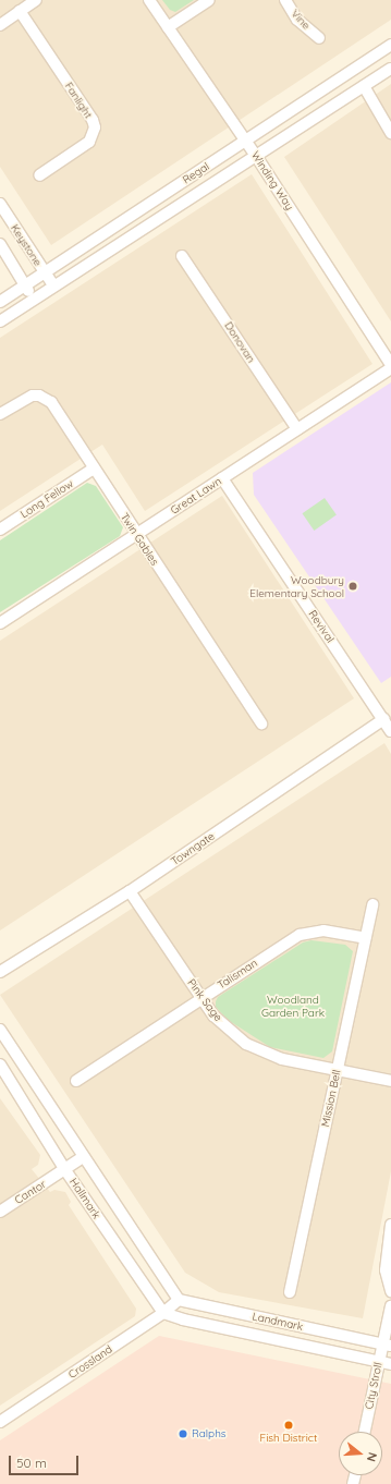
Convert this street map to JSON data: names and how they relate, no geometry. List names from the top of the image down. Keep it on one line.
{"streets":{"street":["Vine","Fanlight","Regal","Winding Way","Keystone","Donovan","Great Lawn","Long Fellow","Twin Gables","Revival","Towngate","Talisman","Pink Sage","Mission Bell","Cantor","Hallmark","Landmark","Crossland","City Stroll"]},"crossings":[["Regal","Winding Way"],["Regal","Keystone"],["Donovan","Great Lawn"],["Great Lawn","Twin Gables"],["Great Lawn","Revival"],["Long Fellow","Twin Gables"],["Revival","Towngate"],["Towngate","Pink Sage"],["Talisman","Pink Sage"],["Talisman","Mission Bell"],["Pink Sage","Mission Bell"],["Cantor","Hallmark"],["Hallmark","Landmark"],["Hallmark","Crossland"],["Landmark","Crossland"],["Landmark","City Stroll"]],"parks":["Woodland Garden Park"],"places":["Woodbury Elementary School","Fish District","Ralphs"],"scale_bar":"50 m","north":"right"}
